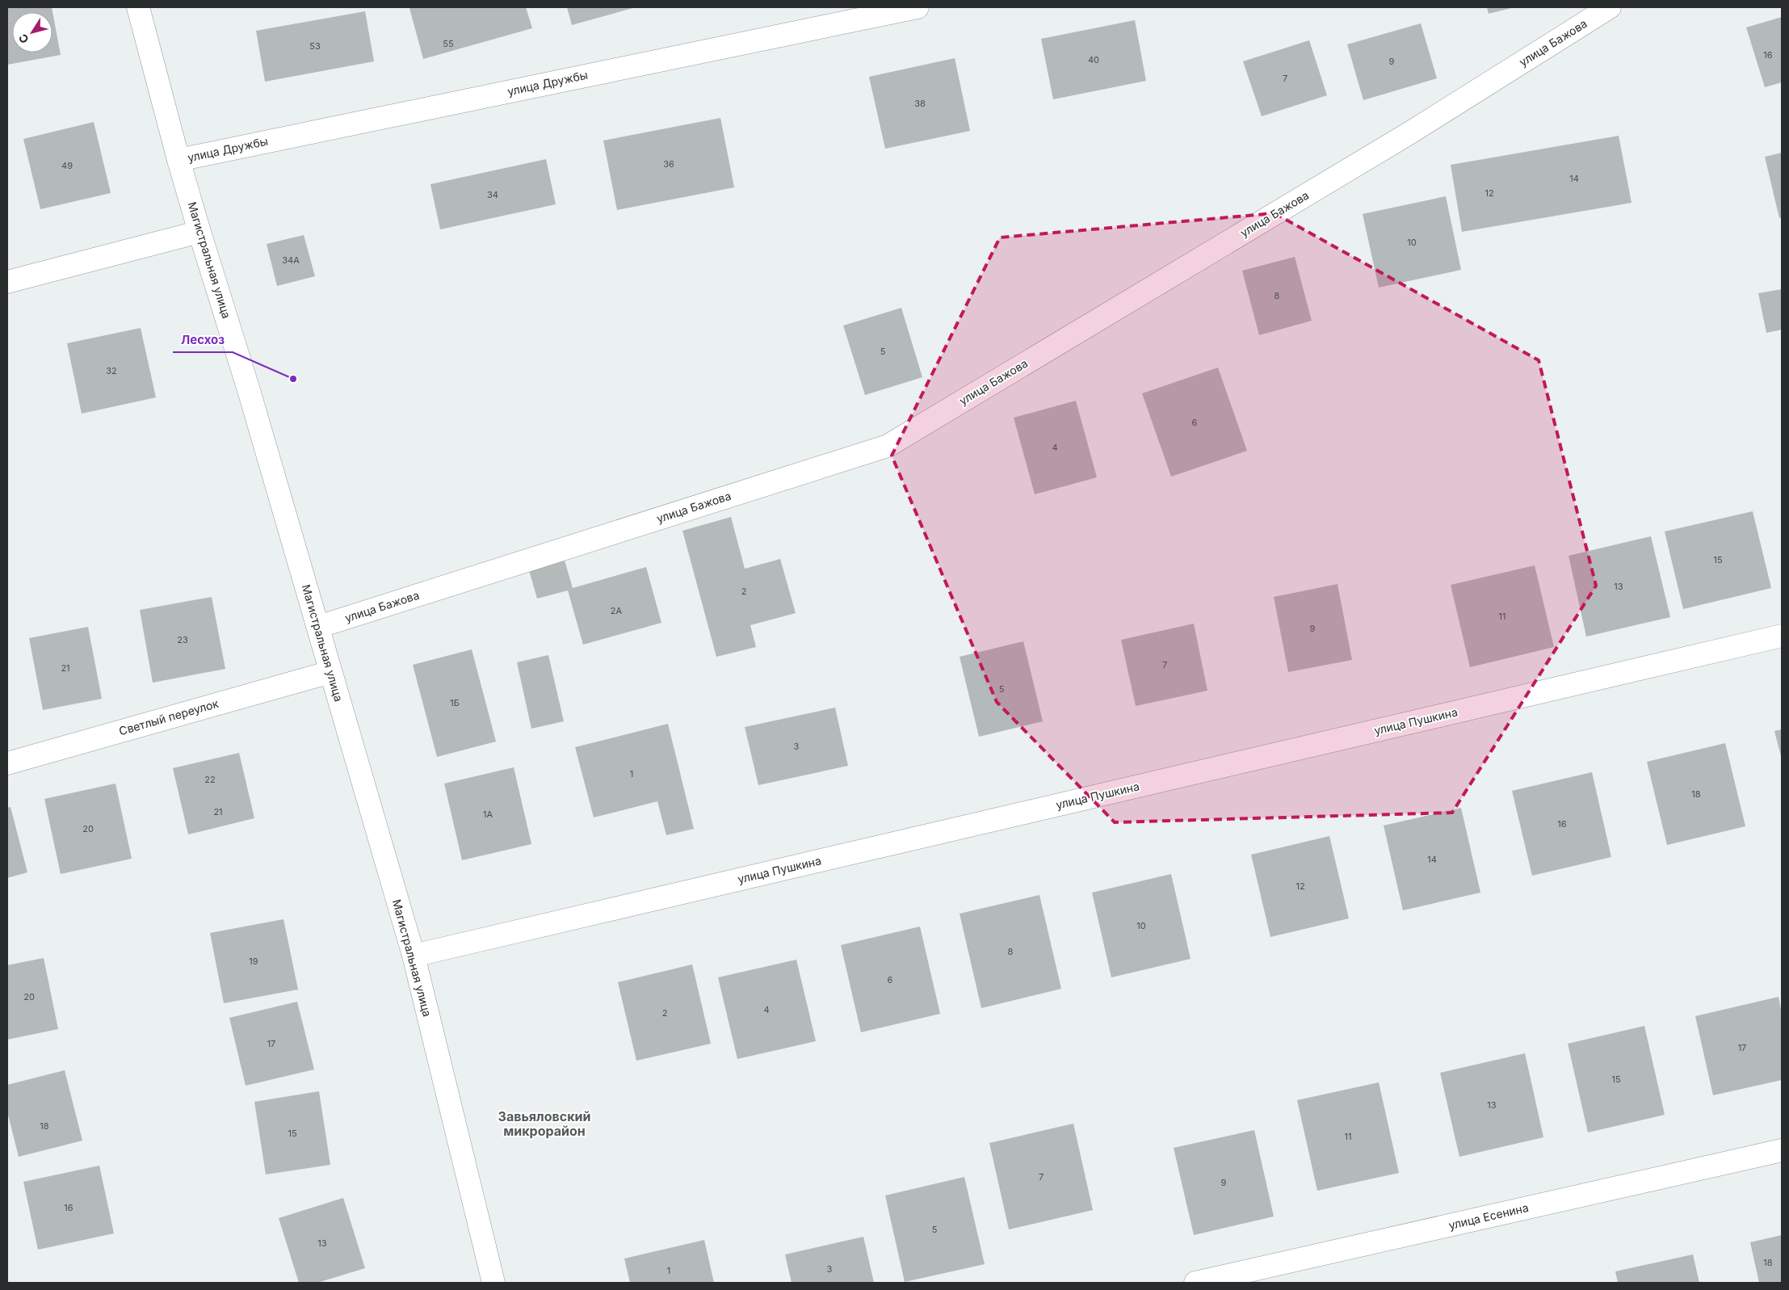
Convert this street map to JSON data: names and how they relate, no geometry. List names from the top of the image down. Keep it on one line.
{"streets":{"street":["улица Бажова","улица Дружбы","Магистральная улица","Светлый переулок","улица Пушкина","улица Есенина"]},"crossings":[["улица Бажова","Магистральная улица"],["улица Дружбы","Магистральная улица"],["Магистральная улица","Светлый переулок"],["Магистральная улица","улица Пушкина"]],"districts":["Завьяловский микрорайон"],"places":["Лесхоз"],"house_numbers":["55","53","16","40","9","7","38","36","49","14","12","34","10","34А","8","5","32","6","4","15","13","2","2А","11","9","23","7","21","5","1Б","3","1","22","18","21","1А","16","20","14","12","10","8","19","6","20","4","2","17","17","15","13","18","15","11","7","9","16","5","13","18","3","1"],"north":"bottom left"}
